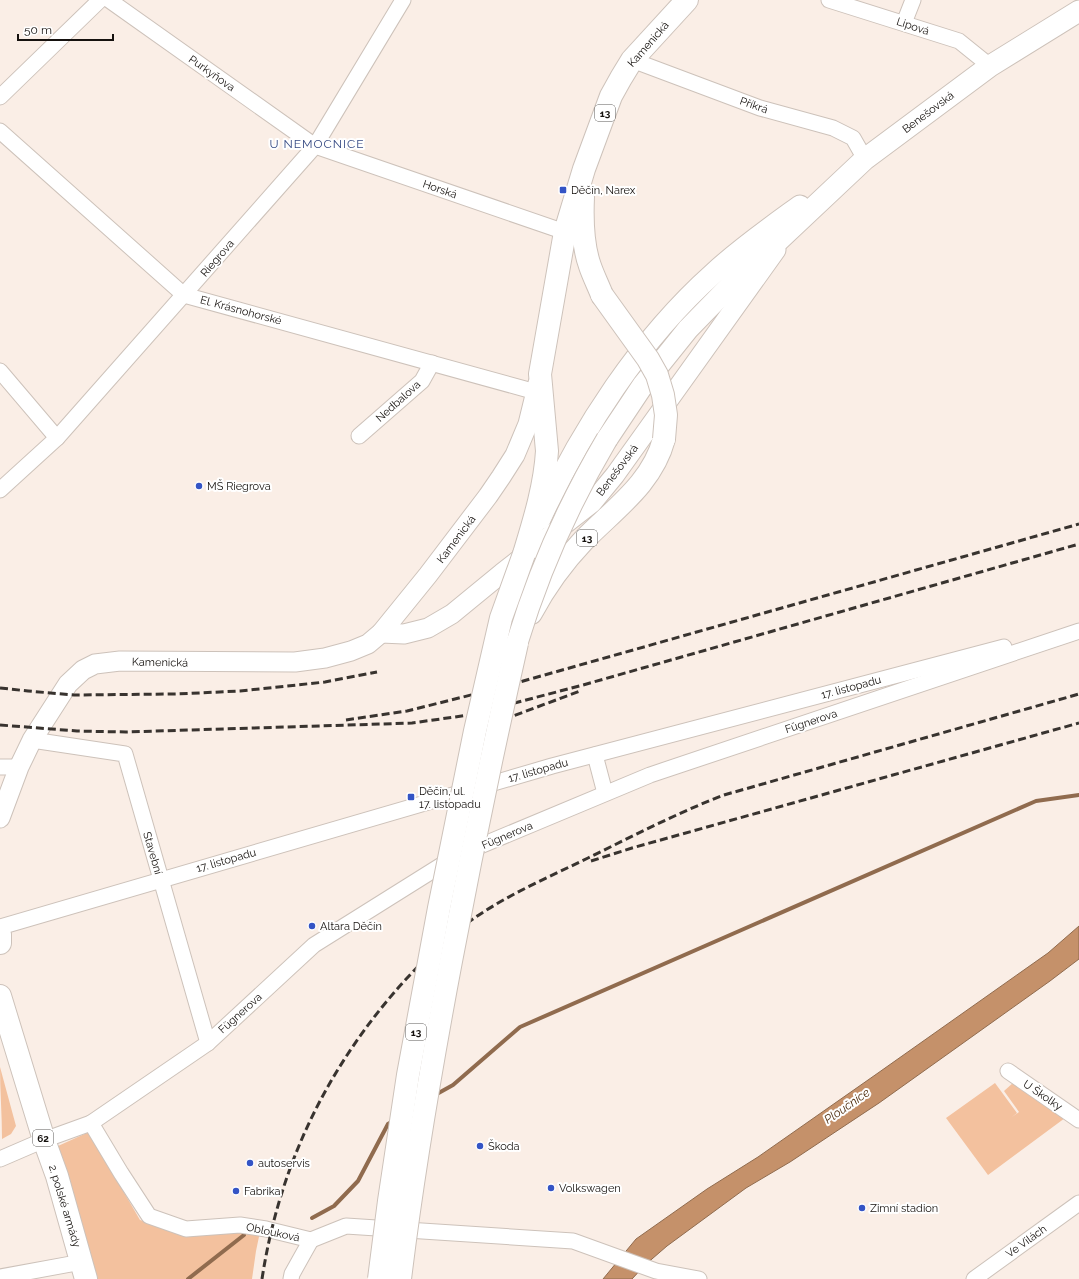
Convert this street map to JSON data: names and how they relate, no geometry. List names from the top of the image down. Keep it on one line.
{"streets":{"main road":["Kamenická","Benešovská","13","62","2. polské armády"],"street":["Lipová","Purkyňova","Příkrá","Horská","Riegrova","El. Krásnohorské","Nedbalova","17. listopadu","Fügnerova","Stavební","U Školky","Oblouková","Ve Vilách"]},"crossings":[["Lipová","Benešovská"],["Kamenická","Příkrá"],["Kamenická","Benešovská"],["Kamenická","13"],["Kamenická","Horská"],["Kamenická","El. Krásnohorské"],["Kamenická","Stavební"],["Purkyňova","Horská"],["Purkyňova","Riegrova"],["Příkrá","Benešovská"],["Benešovská","13"],["13","El. Krásnohorské"],["Horská","Riegrova"],["Riegrova","El. Krásnohorské"],["El. Krásnohorské","Nedbalova"],["17. listopadu","Stavební"],["Fügnerova","Stavební"],["Fügnerova","2. polské armády"],["Fügnerova","Oblouková"]],"districts":["U NEMOCNICE"],"water":["Ploučnice"],"places":{"transit":["Děčín, Narex","Děčín, ul. 17. listopadu"],"other":["MŠ Riegrova","Altara Děčín","Škoda","autoservis","Volkswagen","Fabrika","Zimní stadion"]},"scale_bar":"50 m"}
